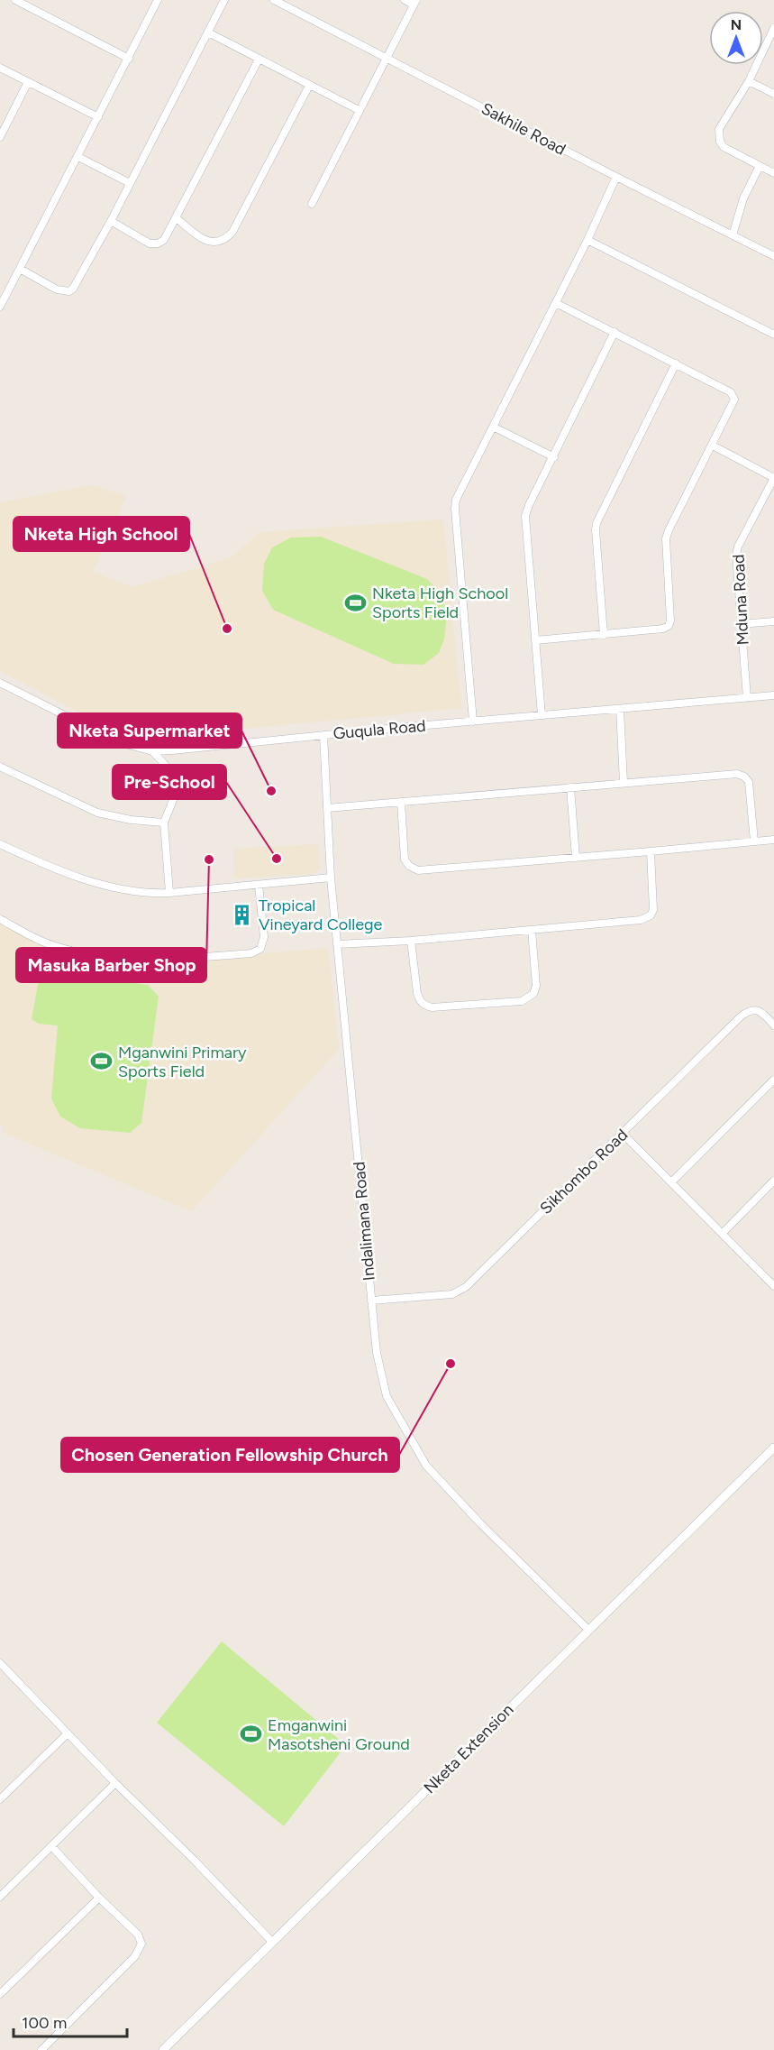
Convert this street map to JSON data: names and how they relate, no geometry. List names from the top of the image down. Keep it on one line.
{"streets":{"street":["Sakhile Road","Mduna Road","Guqula Road","Sikhombo Road","Indalimana Road","Nketa Extension"]},"crossings":[["Mduna Road","Guqula Road"],["Guqula Road","Indalimana Road"],["Sikhombo Road","Indalimana Road"],["Indalimana Road","Nketa Extension"]],"places":{"sports":["Nketa High School Sports Field","Mganwini Primary Sports Field","Emganwini Masotsheni Ground"],"other":["Nketa High School","Nketa Supermarket","Pre-School","Masuka Barber Shop","Chosen Generation Fellowship Church"],"building":["Tropical Vineyard College"]},"scale_bar":"100 m","north":"top"}
